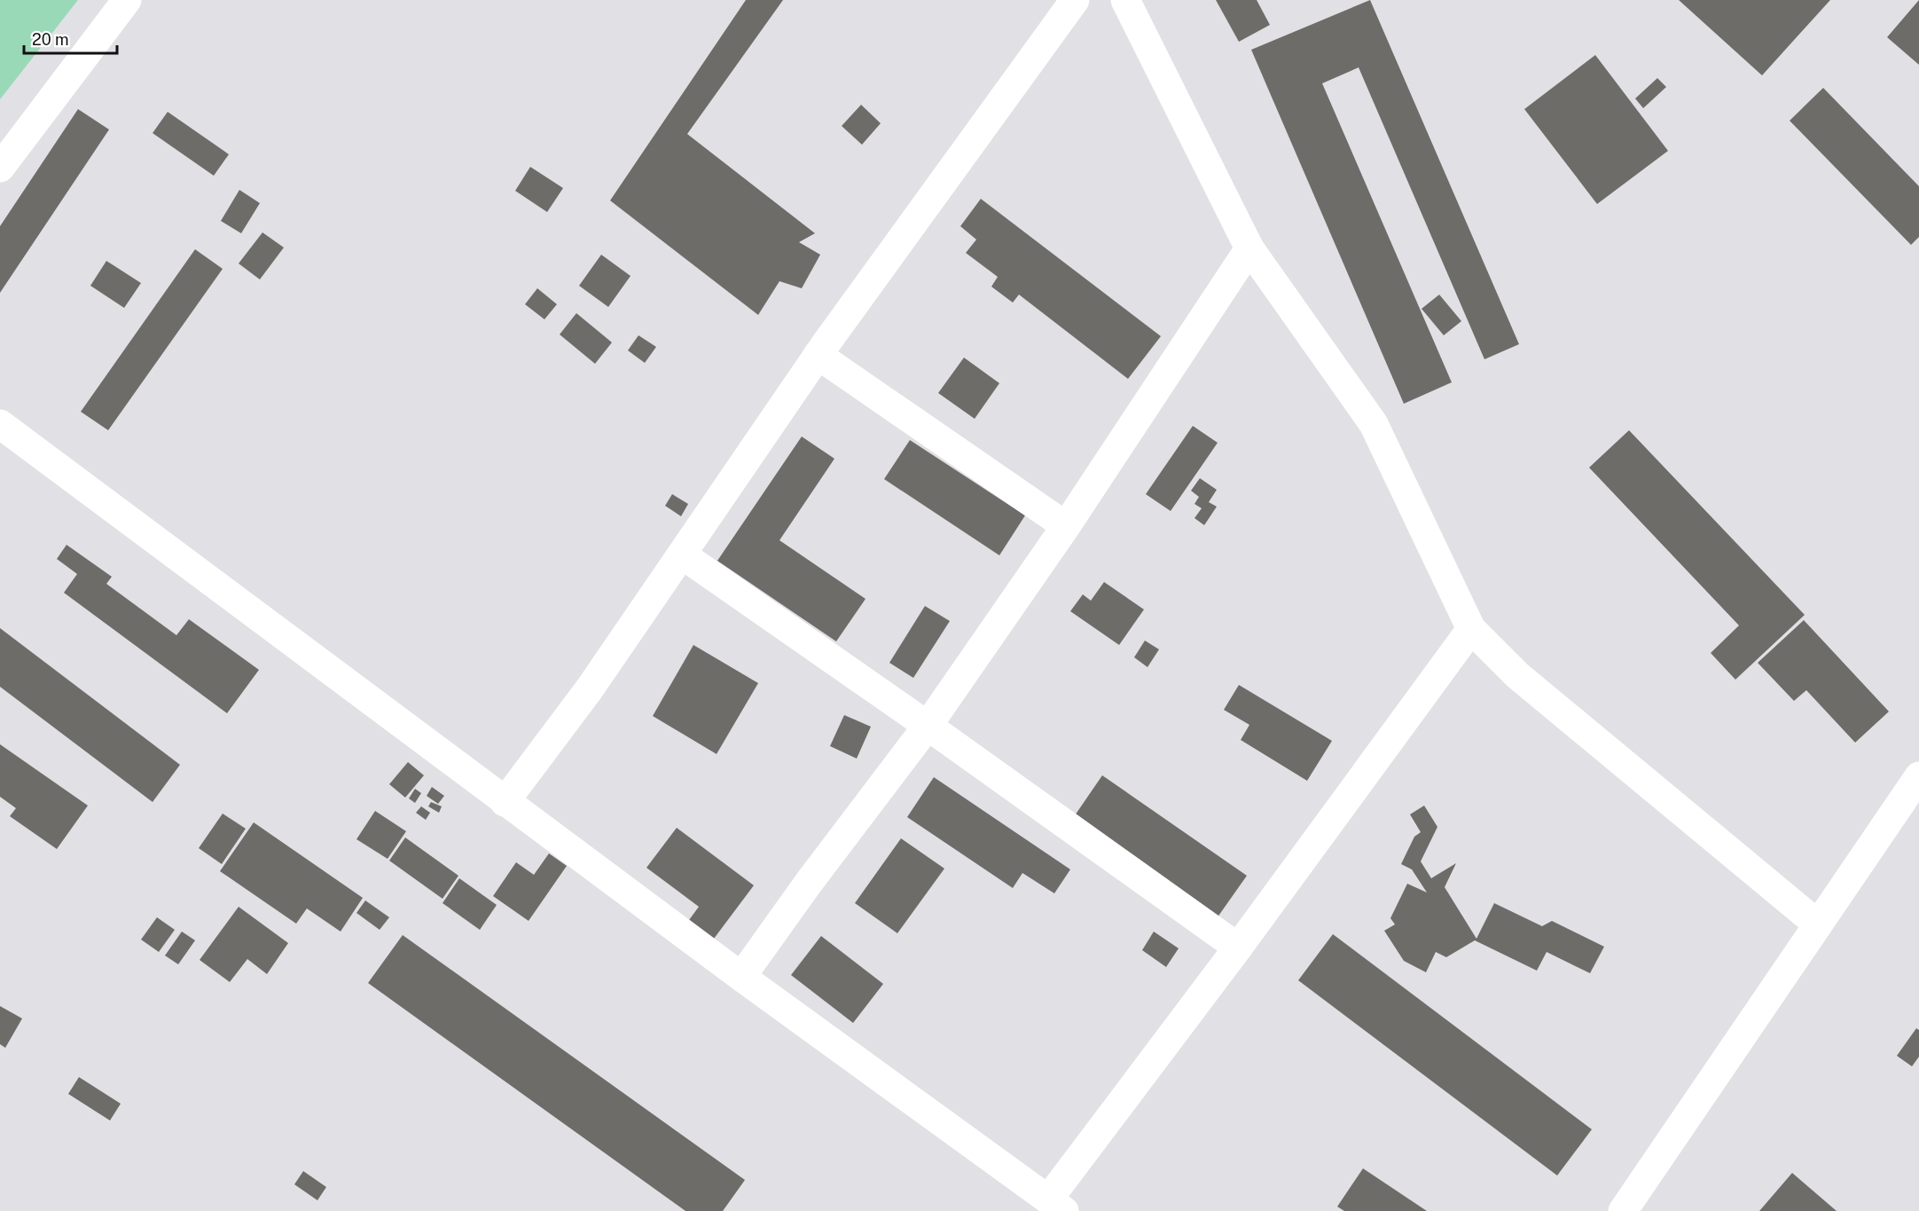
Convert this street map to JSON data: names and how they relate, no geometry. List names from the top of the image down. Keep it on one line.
{"scale_bar":"20 m"}
